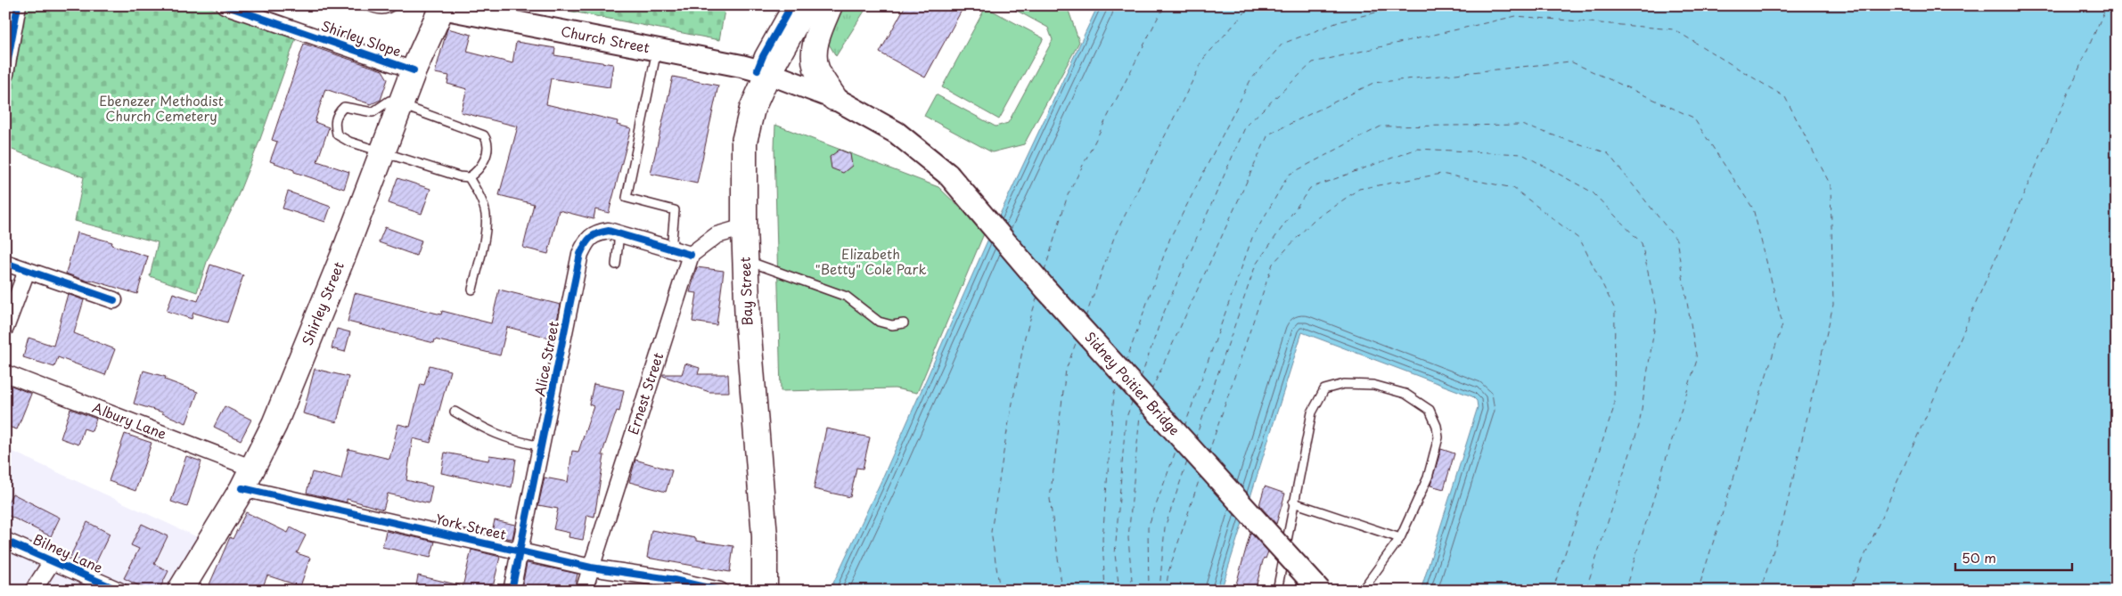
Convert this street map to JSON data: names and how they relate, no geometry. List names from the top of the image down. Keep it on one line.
{"streets":{"highway":["Bay Street","Shirley Street"],"main road":["Church Street","Sidney Poitier Bridge"],"street":["Shirley Slope","Alice Street","Ernest Street","Albury Lane","York Street","Bilney Lane"]},"crossings":[["Shirley Slope","Shirley Street"],["Church Street","Bay Street"],["Church Street","Shirley Street"],["Church Street","Sidney Poitier Bridge"],["Shirley Street","Albury Lane"],["Shirley Street","York Street"],["Alice Street","Ernest Street"],["Alice Street","York Street"],["Ernest Street","York Street"],["Albury Lane","York Street"]],"parks":["Ebenezer Methodist Church Cemetery","Elizabeth \"Betty\" Cole Park"],"scale_bar":"50 m"}
